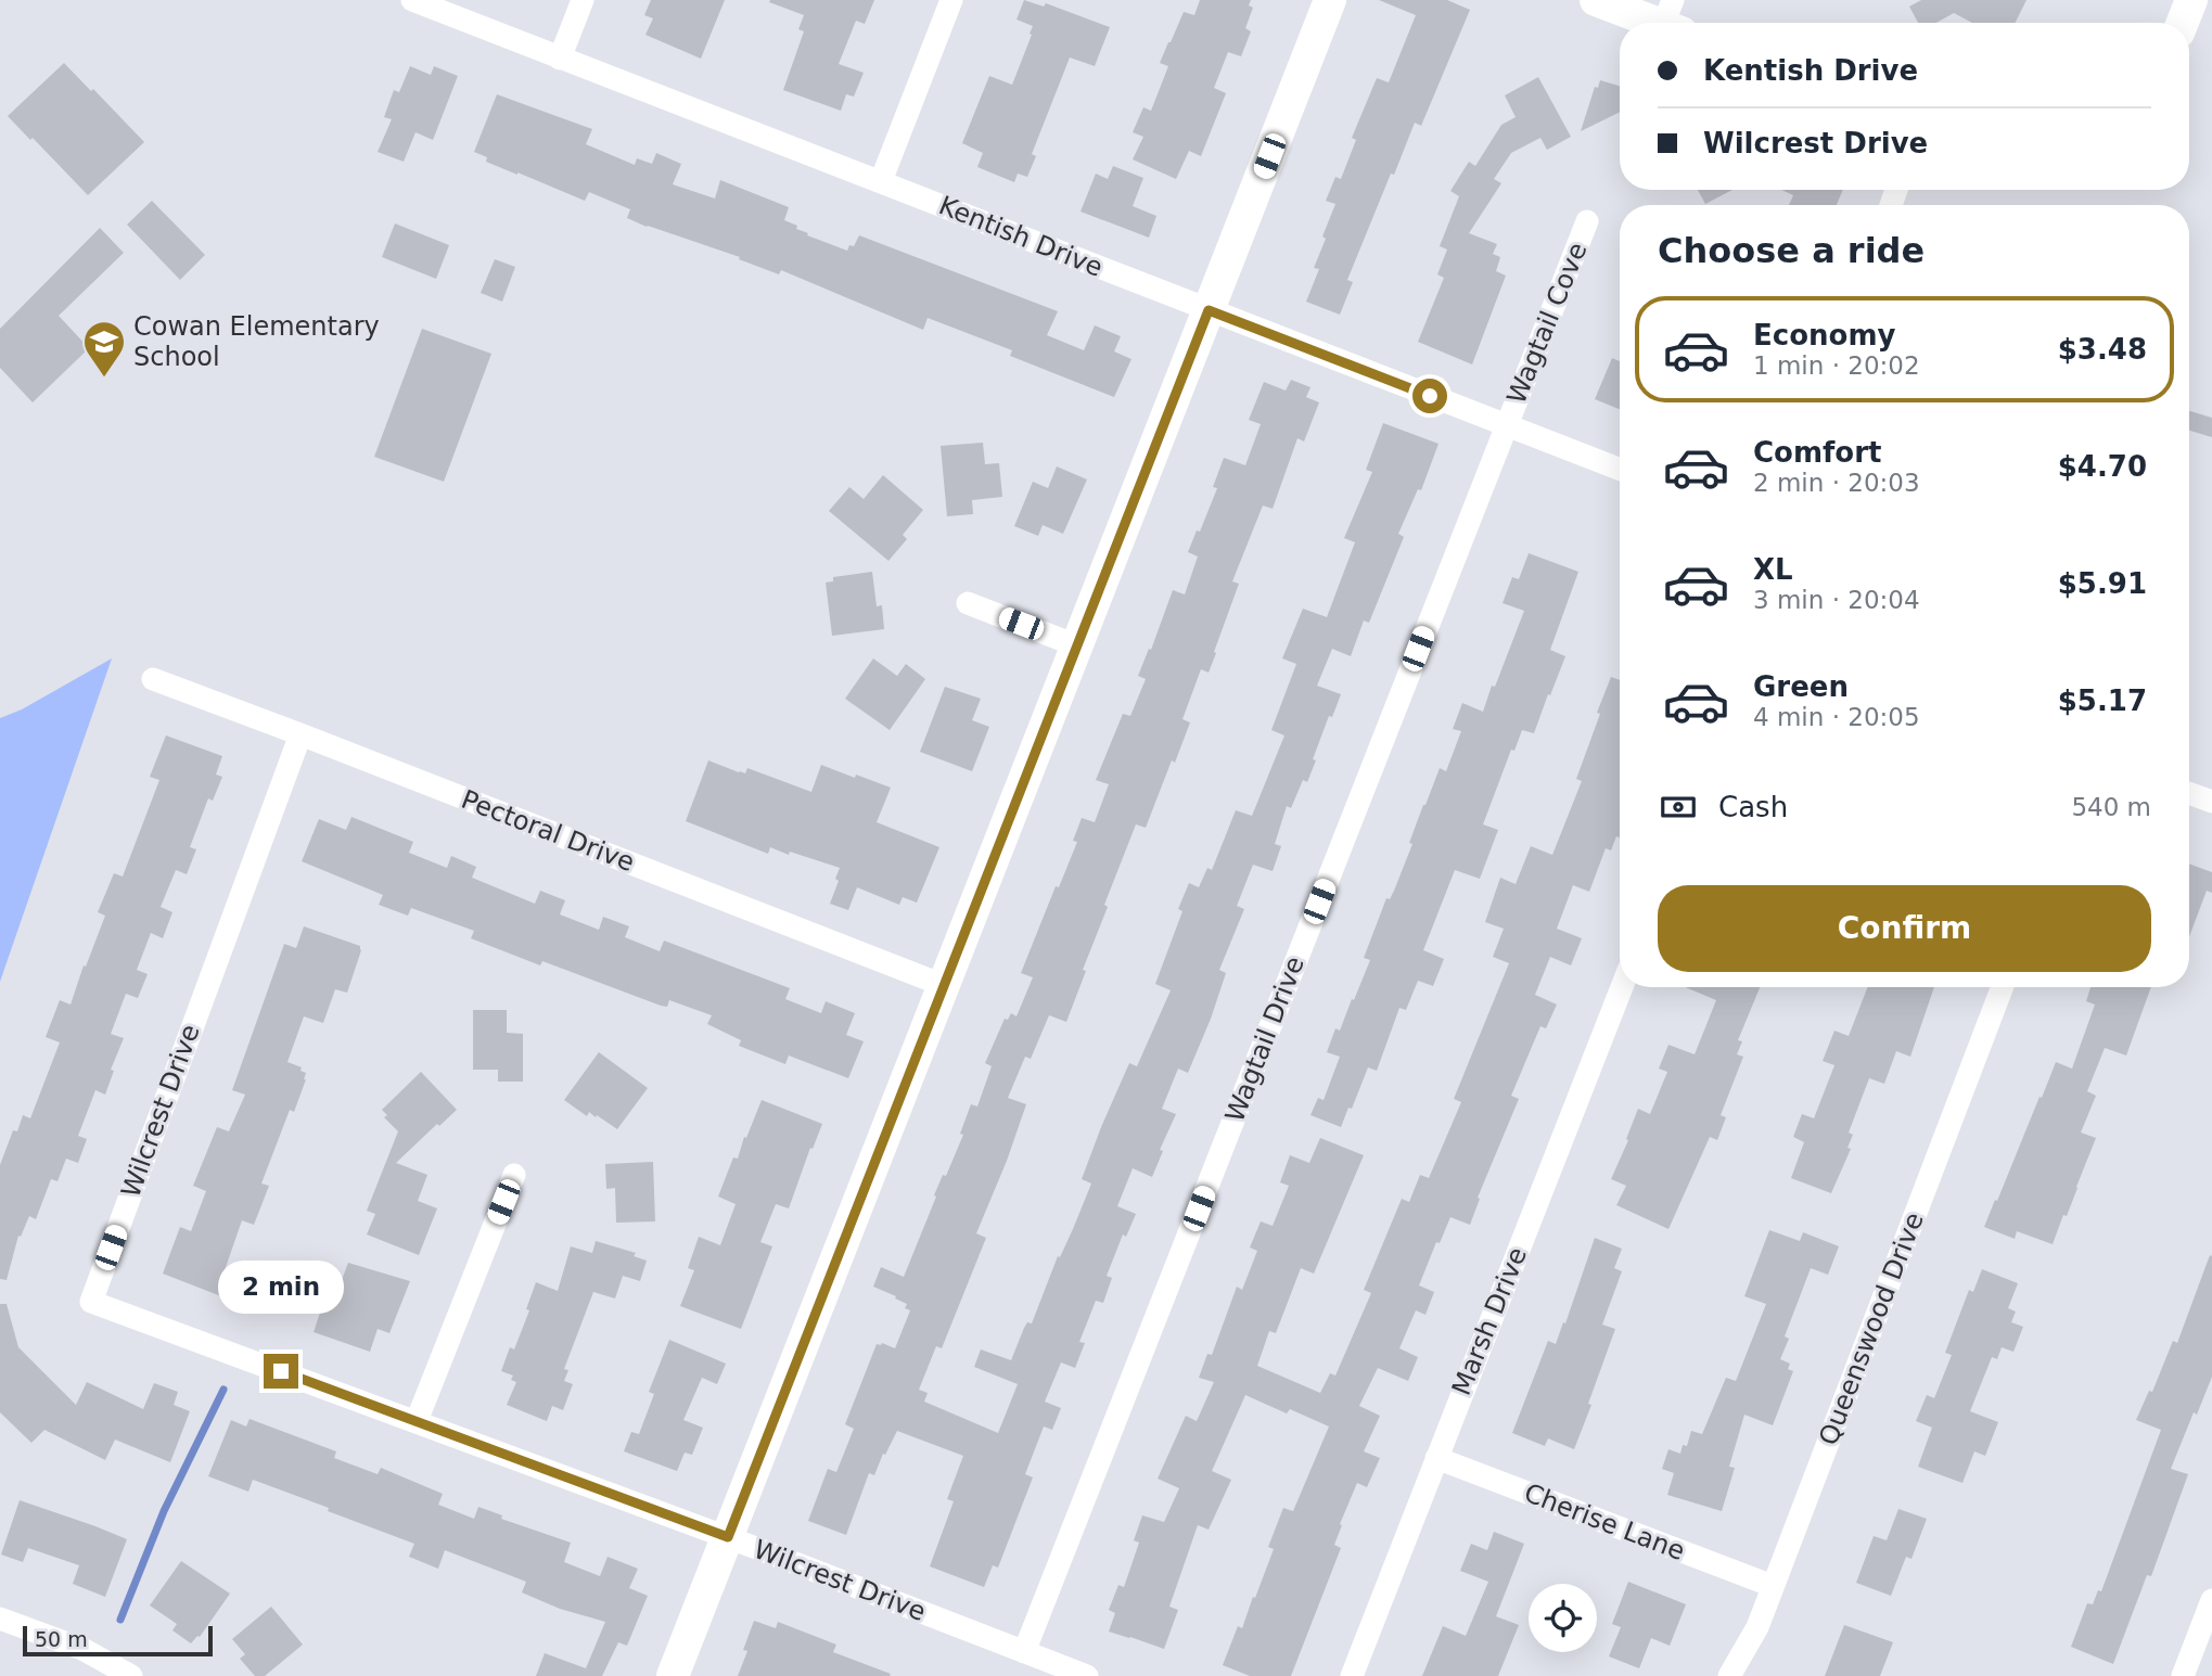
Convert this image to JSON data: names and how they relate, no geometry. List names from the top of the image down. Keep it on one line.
{"streets":{"street":["Kentish Drive","Wagtail Cove","Pectoral Drive","Wagtail Drive","Wilcrest Drive","Marsh Drive","Queenswood Drive","Cherise Lane"]},"crossings":[["Kentish Drive","Wagtail Cove"],["Kentish Drive","Wagtail Drive"],["Wagtail Cove","Wagtail Drive"],["Pectoral Drive","Wilcrest Drive"],["Wagtail Drive","Wilcrest Drive"],["Marsh Drive","Cherise Lane"],["Queenswood Drive","Cherise Lane"]],"places":{"school or university":["Cowan Elementary School"]},"scale_bar":"50 m","page":{"banner":["Kentish Drive","Wilcrest Drive"],"heading":"Choose a ride","list":[{"name":"Economy","note":"1 min · 20:02","value":"$3.48"},{"name":"Comfort","note":"2 min · 20:03","value":"$4.70"},{"name":"XL","note":"3 min · 20:04","value":"$5.91"},{"name":"Green","note":"4 min · 20:05","value":"$5.17"}],"pay":["Cash","540 m"],"buttons":"Confirm","bubble":"2 min","scale":"50 m"}}
